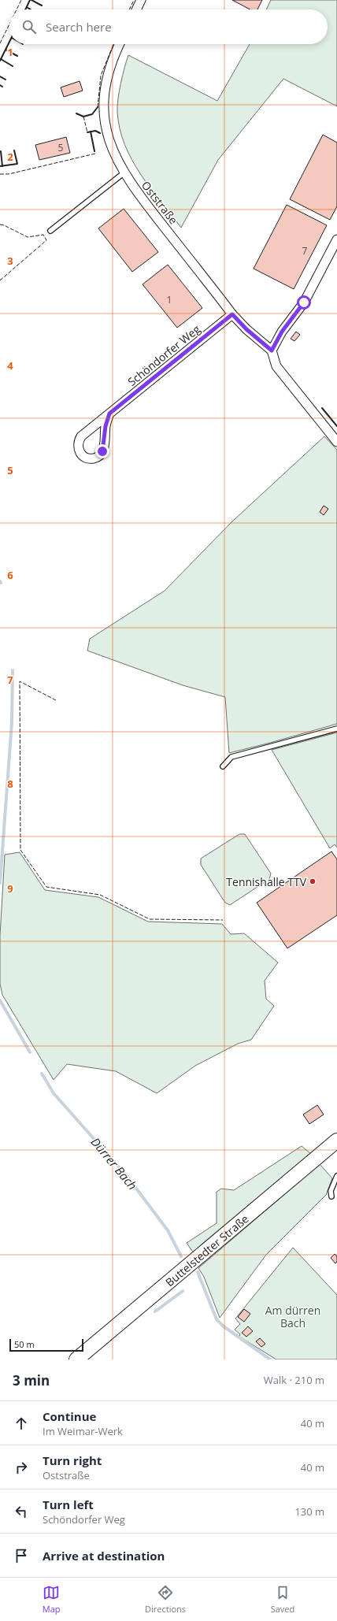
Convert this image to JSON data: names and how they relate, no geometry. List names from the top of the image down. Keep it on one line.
{"streets":{"main road":["Buttelstedter Straße"],"street":["Oststraße","Schöndorfer Weg"]},"crossings":[["Oststraße","Schöndorfer Weg"]],"water":["Dürrer Bach"],"parks":["Am dürren Bach"],"places":["Tennishalle TTV"],"house_numbers":["5","7","1"],"scale_bar":"50 m","page":{"search":"Search here","scale":"50 m","heading":["3 min","Walk · 210 m"],"list":[["Continue","Im Weimar-Werk","40 m"],["Turn right","Oststraße","40 m"],["Turn left","Schöndorfer Weg","130 m"],"Arrive at destination"],"nav":["Map","Directions","Saved"]},"grid":{"rows":["1","2","3","4","5","6","7","8","9"]}}
